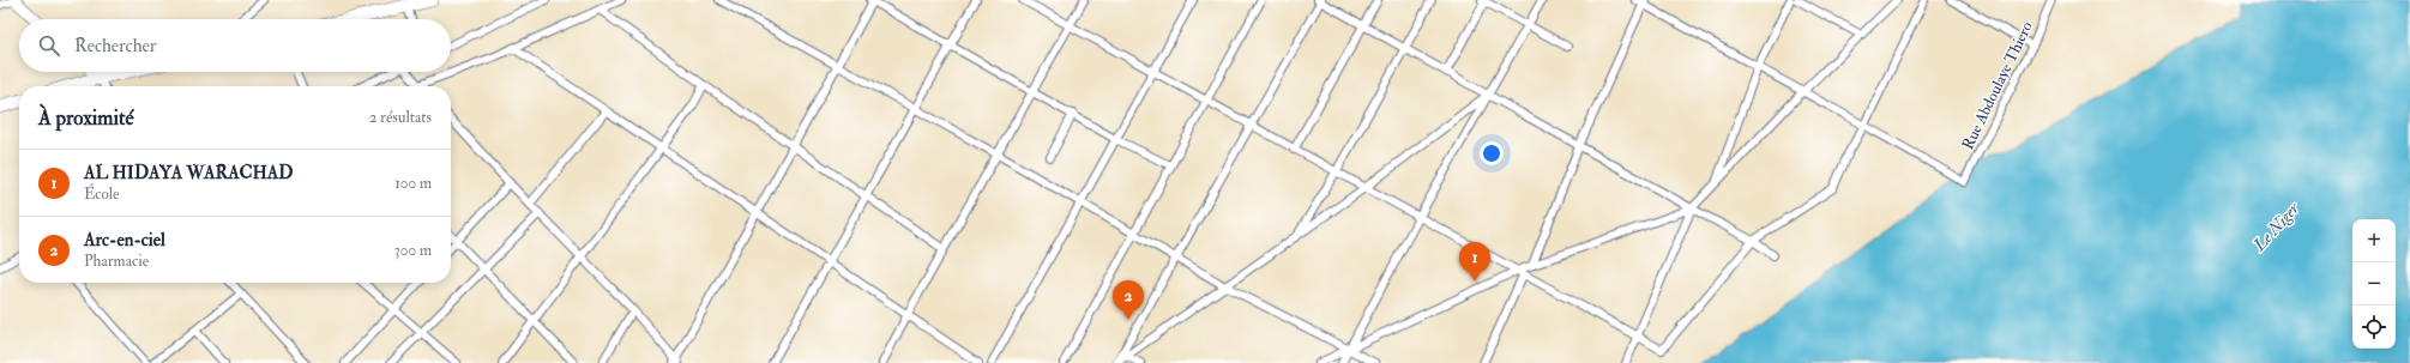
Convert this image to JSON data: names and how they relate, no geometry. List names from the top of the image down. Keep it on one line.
{"streets":{"street":["Rue Abdoulaye Thiero"]},"water":["Le Niger"],"page":{"search":"Rechercher","heading":["À proximité","2 résultats"],"list":[{"mark":"1","name":"AL HIDAYA WARACHAD","note":"École","value":"100 m"},{"mark":"2","name":"Arc-en-ciel","note":"Pharmacie","value":"300 m"}],"map_buttons":["+","−"],"pins":["1","2"]}}
